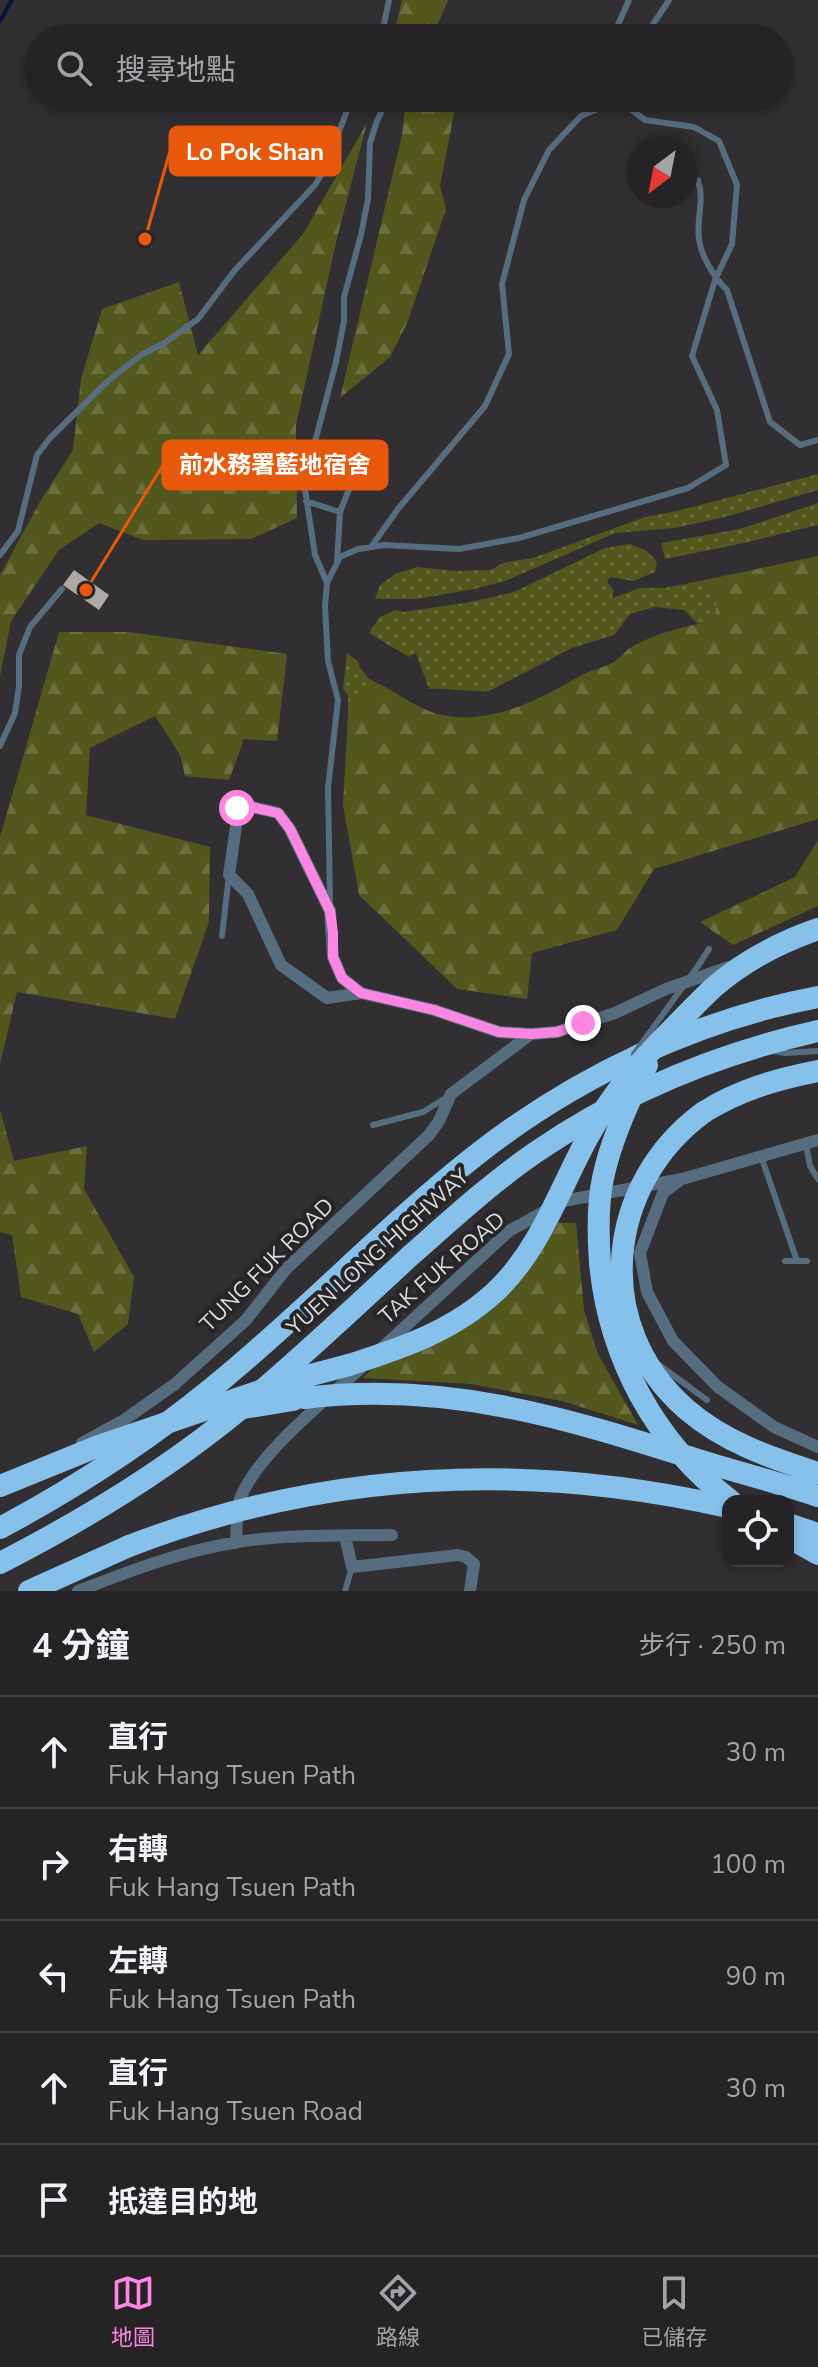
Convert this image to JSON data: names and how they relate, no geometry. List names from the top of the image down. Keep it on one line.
{"streets":{"highway":["YUEN LONG HIGHWAY"],"street":["TUNG FUK ROAD","TAK FUK ROAD"]},"places":["Lo Pok Shan","前水務署藍地宿舍"],"north":"bottom left","page":{"search":"搜尋地點","heading":["4 分鐘","步行 · 250 m"],"list":[["直行","Fuk Hang Tsuen Path","30 m"],["右轉","Fuk Hang Tsuen Path","100 m"],["左轉","Fuk Hang Tsuen Path","90 m"],["直行","Fuk Hang Tsuen Road","30 m"],"抵達目的地"],"nav":["地圖","路線","已儲存"]}}
